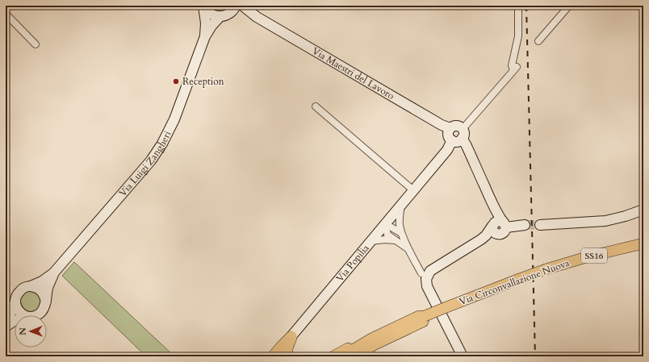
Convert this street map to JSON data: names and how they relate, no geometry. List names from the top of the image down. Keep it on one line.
{"streets":{"main road":["SS16","Via Circonvallazione Nuova"],"street":["Via Maestri del Lavoro","Via Luigi Zangheri","Via Popilia"]},"crossings":[["Via Maestri del Lavoro","Via Luigi Zangheri"],["Via Maestri del Lavoro","Via Popilia"]],"places":["Reception"],"north":"left"}
